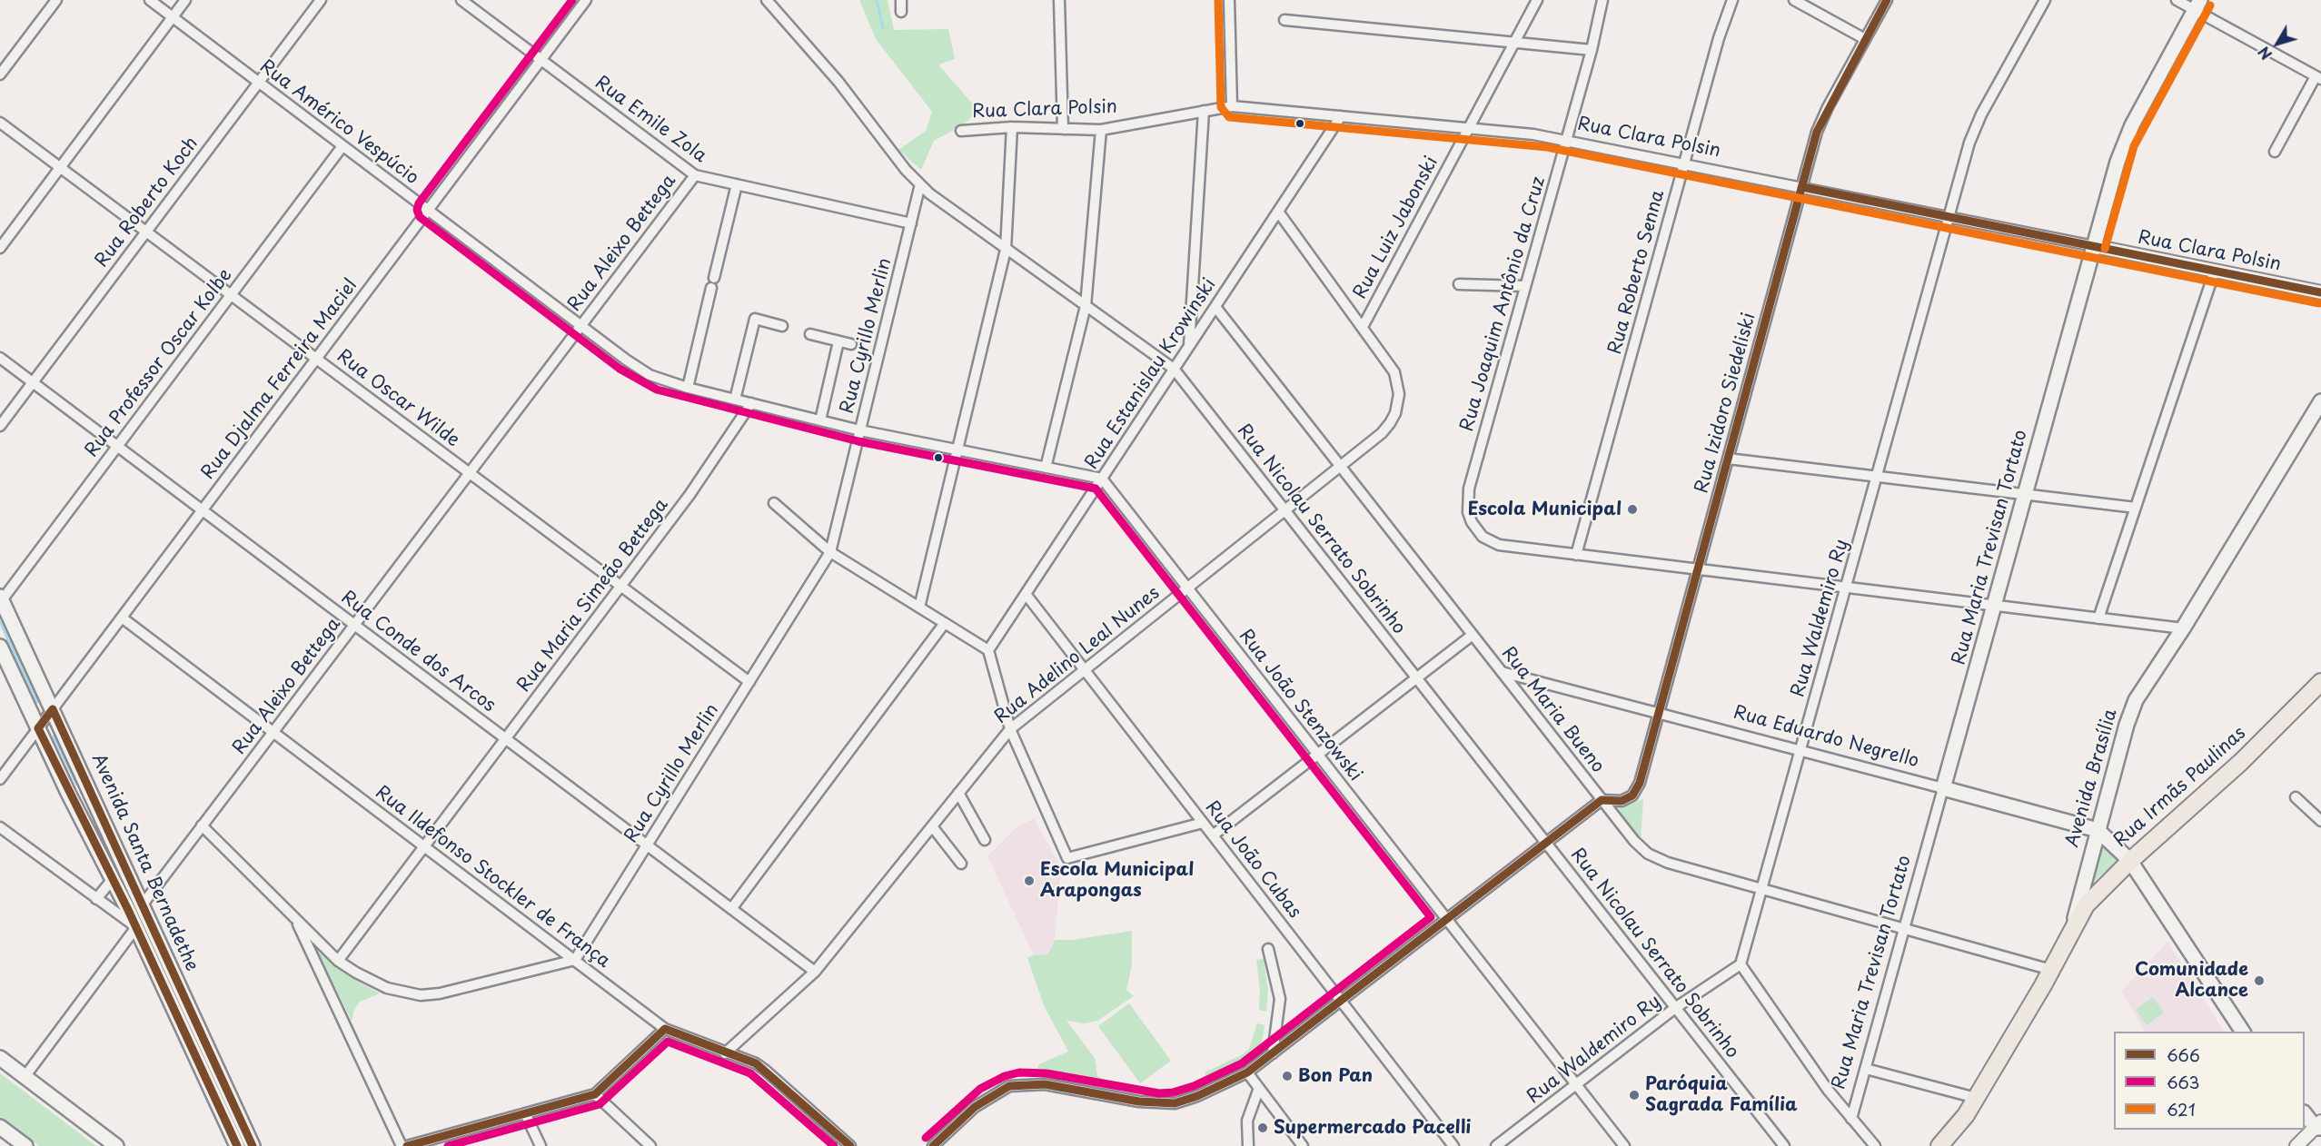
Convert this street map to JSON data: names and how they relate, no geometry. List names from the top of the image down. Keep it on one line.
{"streets":{"main road":["Rua Maria Trevisan Tortato","Rua Eduardo Negrello","Avenida Brasília","Rua Irmãs Paulinas","Avenida Santa Bernadethe"],"street":["Rua Clara Polsin","Rua Emile Zola","Rua Américo Vespúcio","Rua Roberto Koch","Rua Luiz Jabonski","Rua Aleixo Bettega","Rua Roberto Senna","Rua Joaquim Antônio da Cruz","Rua Cyrillo Merlin","Rua Professor Oscar Kolbe","Rua Estanislau Krowinski","Rua Djalma Ferreira Maciel","Rua Oscar Wilde","Rua Izidoro Siedeliski","Rua Nicolau Serrato Sobrinho","Rua Maria Simeão Bettega","Rua Waldemiro Ry","Rua Conde dos Arcos","Rua Adelino Leal Nunes","Rua João Stenzowski","Rua Maria Bueno","Rua João Cubas","Rua Ildefonso Stockler de França"]},"crossings":[["Rua Clara Polsin","Rua Luiz Jabonski"],["Rua Clara Polsin","Rua Roberto Senna"],["Rua Clara Polsin","Rua Joaquim Antônio da Cruz"],["Rua Clara Polsin","Rua Estanislau Krowinski"],["Rua Clara Polsin","Rua Izidoro Siedeliski"],["Rua Clara Polsin","Rua Maria Trevisan Tortato"],["Rua Clara Polsin","Rua Waldemiro Ry"],["Rua Emile Zola","Rua Aleixo Bettega"],["Rua Emile Zola","Rua Cyrillo Merlin"],["Rua Emile Zola","Rua Djalma Ferreira Maciel"],["Rua Américo Vespúcio","Rua Roberto Koch"],["Rua Américo Vespúcio","Rua Aleixo Bettega"],["Rua Américo Vespúcio","Rua Cyrillo Merlin"],["Rua Américo Vespúcio","Rua Professor Oscar Kolbe"],["Rua Américo Vespúcio","Rua Djalma Ferreira Maciel"],["Rua Américo Vespúcio","Rua Maria Simeão Bettega"],["Rua Roberto Koch","Rua Oscar Wilde"],["Rua Roberto Koch","Rua Conde dos Arcos"],["Rua Luiz Jabonski","Rua Adelino Leal Nunes"],["Rua Aleixo Bettega","Rua Oscar Wilde"],["Rua Aleixo Bettega","Rua Conde dos Arcos"],["Rua Aleixo Bettega","Avenida Santa Bernadethe"],["Rua Aleixo Bettega","Rua Ildefonso Stockler de França"],["Rua Roberto Senna","Rua Joaquim Antônio da Cruz"],["Rua Cyrillo Merlin","Rua Oscar Wilde"],["Rua Cyrillo Merlin","Rua Nicolau Serrato Sobrinho"],["Rua Cyrillo Merlin","Rua Conde dos Arcos"],["Rua Cyrillo Merlin","Rua Ildefonso Stockler de França"],["Rua Professor Oscar Kolbe","Rua Oscar Wilde"],["Rua Professor Oscar Kolbe","Rua Conde dos Arcos"],["Rua Professor Oscar Kolbe","Avenida Santa Bernadethe"],["Rua Estanislau Krowinski","Rua Nicolau Serrato Sobrinho"],["Rua Estanislau Krowinski","Rua João Stenzowski"],["Rua Estanislau Krowinski","Rua Maria Bueno"],["Rua Estanislau Krowinski","Rua João Cubas"],["Rua Djalma Ferreira Maciel","Rua Oscar Wilde"],["Rua Djalma Ferreira Maciel","Rua Conde dos Arcos"],["Rua Djalma Ferreira Maciel","Avenida Santa Bernadethe"],["Rua Djalma Ferreira Maciel","Rua Ildefonso Stockler de França"],["Rua Oscar Wilde","Rua Maria Simeão Bettega"],["Rua Izidoro Siedeliski","Rua Maria Bueno"],["Rua Izidoro Siedeliski","Rua Eduardo Negrello"],["Rua Nicolau Serrato Sobrinho","Rua Waldemiro Ry"],["Rua Nicolau Serrato Sobrinho","Rua Adelino Leal Nunes"],["Rua Maria Trevisan Tortato","Rua Maria Bueno"],["Rua Maria Trevisan Tortato","Rua Eduardo Negrello"],["Rua Maria Simeão Bettega","Rua Conde dos Arcos"],["Rua Maria Simeão Bettega","Rua Ildefonso Stockler de França"],["Rua Waldemiro Ry","Rua João Stenzowski"],["Rua Waldemiro Ry","Rua Maria Bueno"],["Rua Waldemiro Ry","Rua Eduardo Negrello"],["Rua Conde dos Arcos","Rua Adelino Leal Nunes"],["Rua Adelino Leal Nunes","Rua João Stenzowski"],["Rua Adelino Leal Nunes","Rua Maria Bueno"],["Rua Adelino Leal Nunes","Rua João Cubas"],["Rua Adelino Leal Nunes","Rua Ildefonso Stockler de França"],["Rua Maria Bueno","Rua Eduardo Negrello"],["Rua Maria Bueno","Avenida Brasília"],["Rua Eduardo Negrello","Avenida Brasília"],["Rua Eduardo Negrello","Rua Irmãs Paulinas"],["Avenida Brasília","Rua Irmãs Paulinas"]],"places":["Escola Municipal","Escola Municipal Arapongas","Comunidade Alcance","Bon Pan","Paróquia Sagrada Família","Supermercado Pacelli"],"lines":["transit line 666","transit line 663","transit line 621"],"legend":["666","663","621"],"north":"bottom left"}
